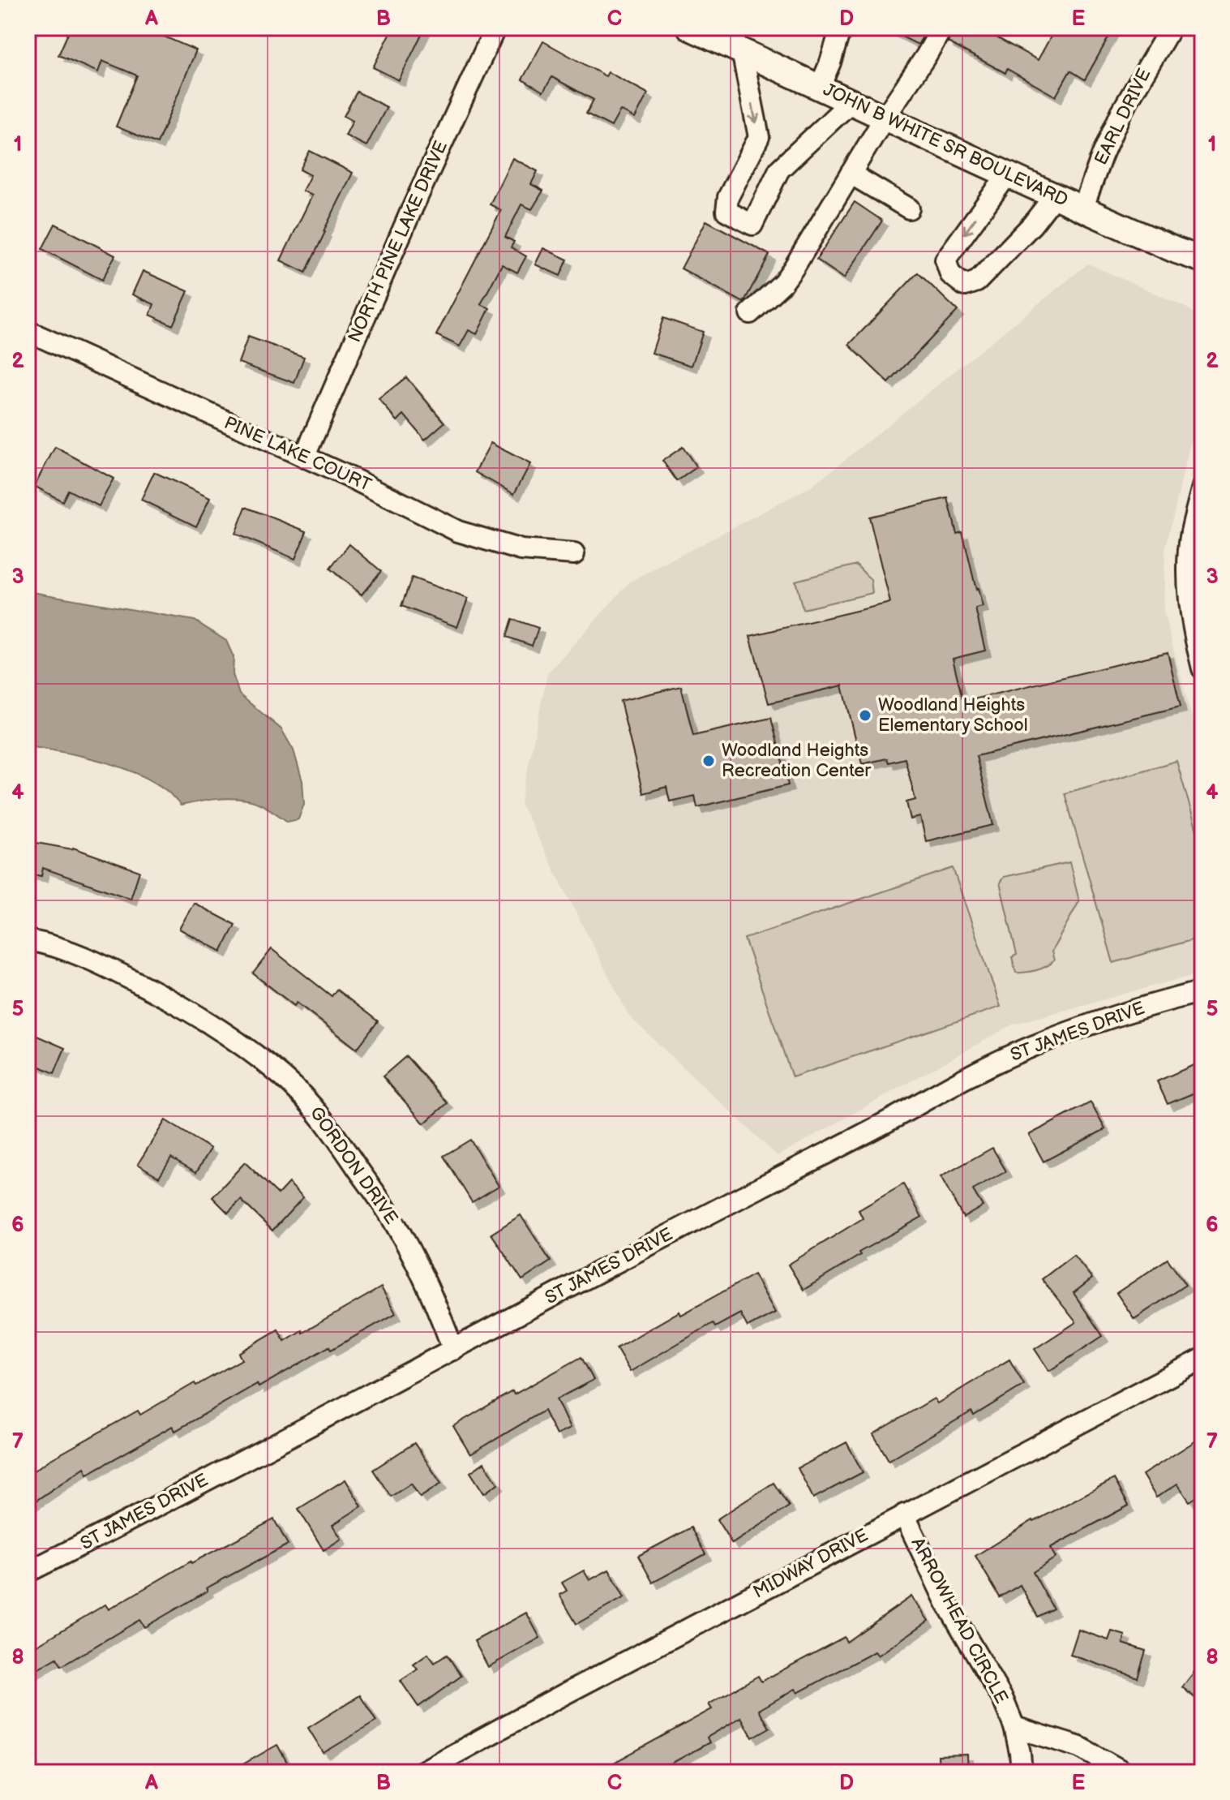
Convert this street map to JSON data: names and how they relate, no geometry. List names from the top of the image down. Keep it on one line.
{"streets":{"main road":["JOHN B WHITE SR BOULEVARD"],"street":["EARL DRIVE","NORTH PINE LAKE DRIVE","PINE LAKE COURT","ST JAMES DRIVE","GORDON DRIVE","MIDWAY DRIVE","ARROWHEAD CIRCLE"]},"crossings":[["EARL DRIVE","JOHN B WHITE SR BOULEVARD"],["NORTH PINE LAKE DRIVE","PINE LAKE COURT"],["ST JAMES DRIVE","GORDON DRIVE"],["MIDWAY DRIVE","ARROWHEAD CIRCLE"]],"places":["Woodland Heights Elementary School","Woodland Heights Recreation Center"],"grid":{"columns":["A","B","C","D","E"],"rows":["1","2","3","4","5","6","7","8"]}}
